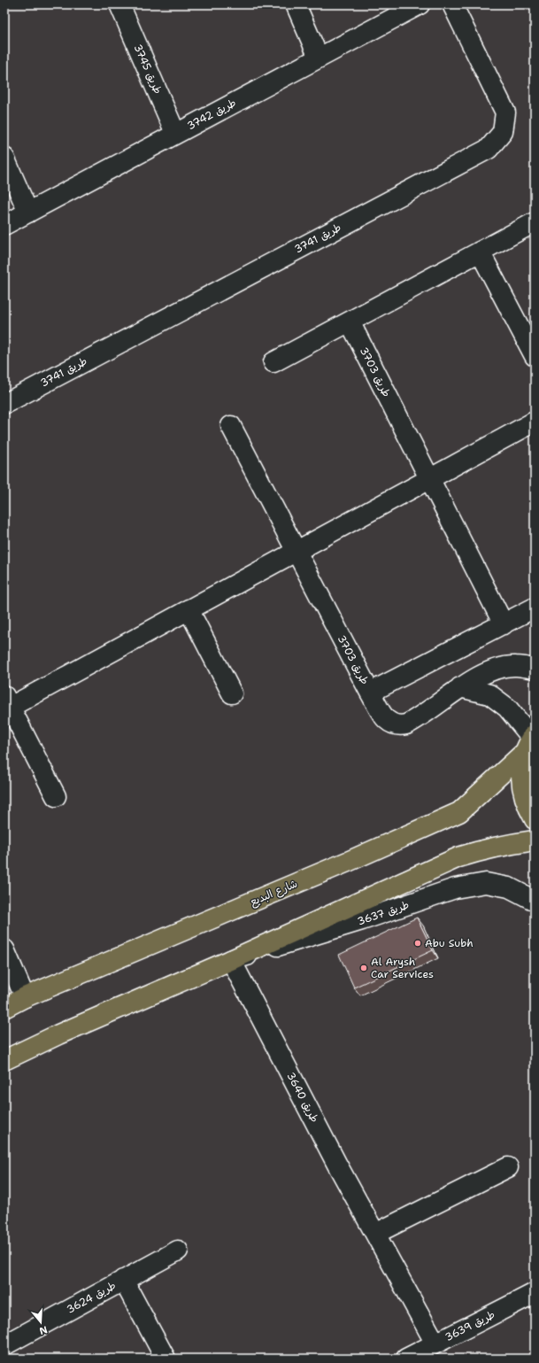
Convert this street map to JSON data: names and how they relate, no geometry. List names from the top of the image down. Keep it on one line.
{"streets":{"main road":["شارع البديع"],"street":["طريق 3745","طريق 3742","طريق 3741","طريق 3703","طريق 3637","طريق 3640","طريق 3624","طريق 3639"]},"crossings":[["طريق 3745","طريق 3742"],["طريق 3637","طريق 3640"],["طريق 3640","طريق 3639"]],"places":["Abu Subh","Al Arysh Car Services"],"north":"bottom"}
